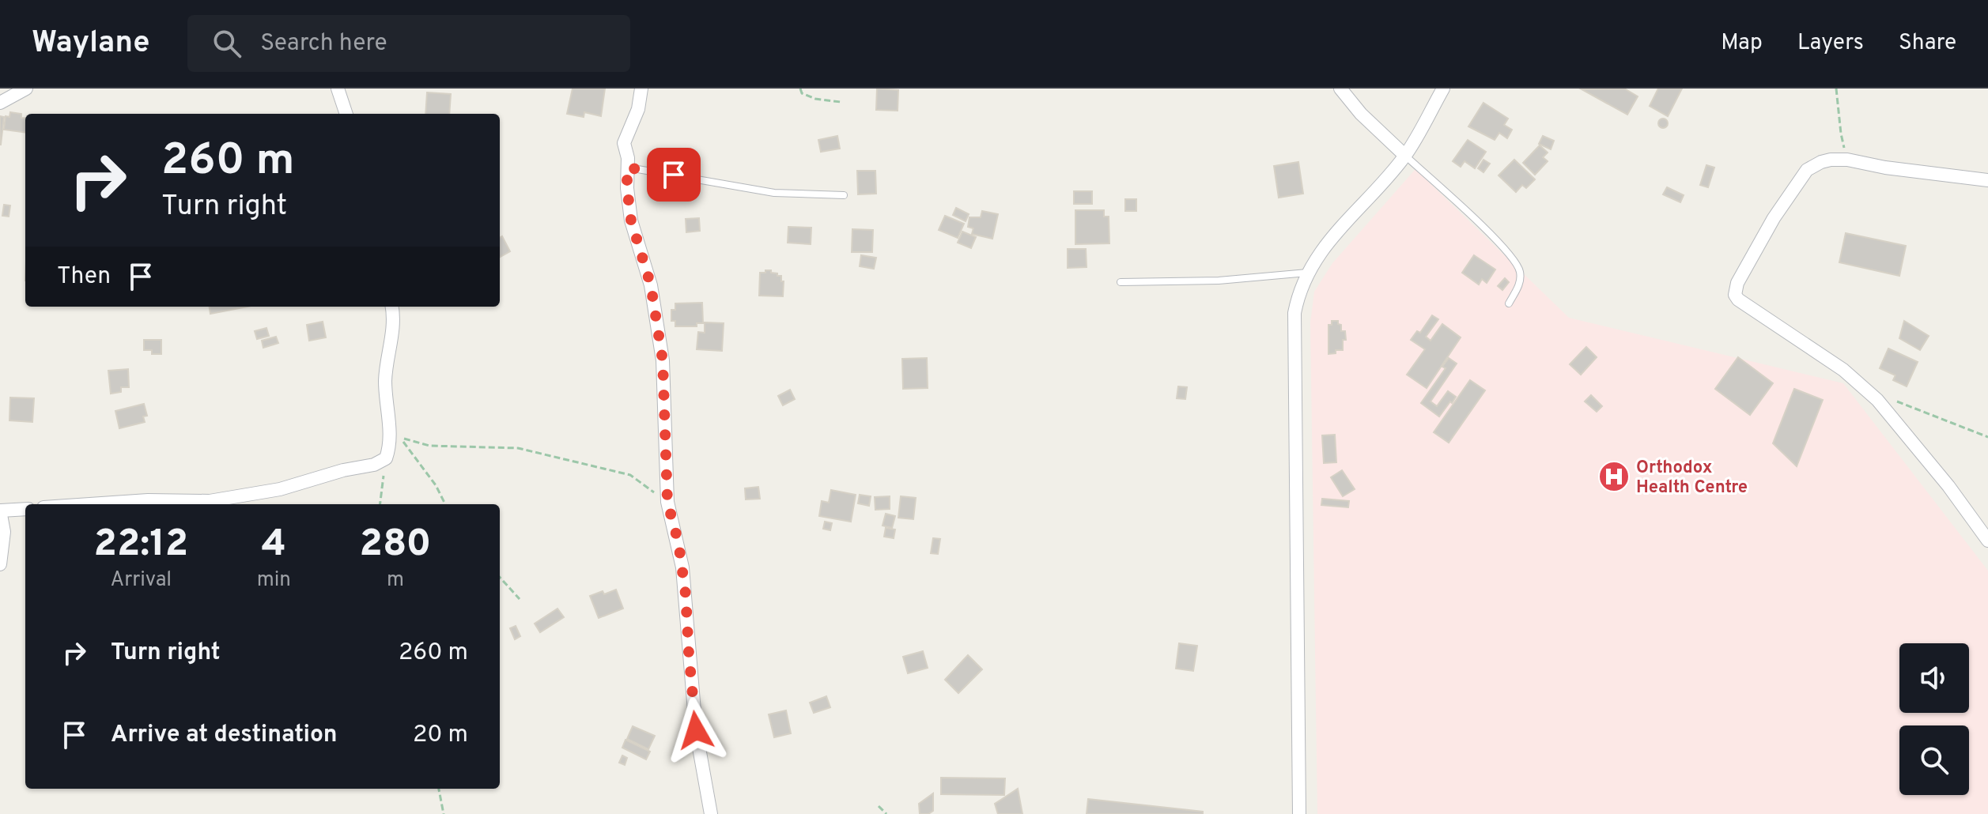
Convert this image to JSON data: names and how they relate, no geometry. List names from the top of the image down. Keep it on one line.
{"places":{"hospital":["Orthodox Health Centre"]},"page":{"header":"Waylane","search":"Search here","nav":["Map","Layers","Share"],"turn":["260 m","Turn right"],"then":"Then","eta":["22:12","Arrival","4","min","280","m"],"list":[{"name":"Turn right","value":"260 m"},{"name":"Arrive at destination","value":"20 m"}]}}
